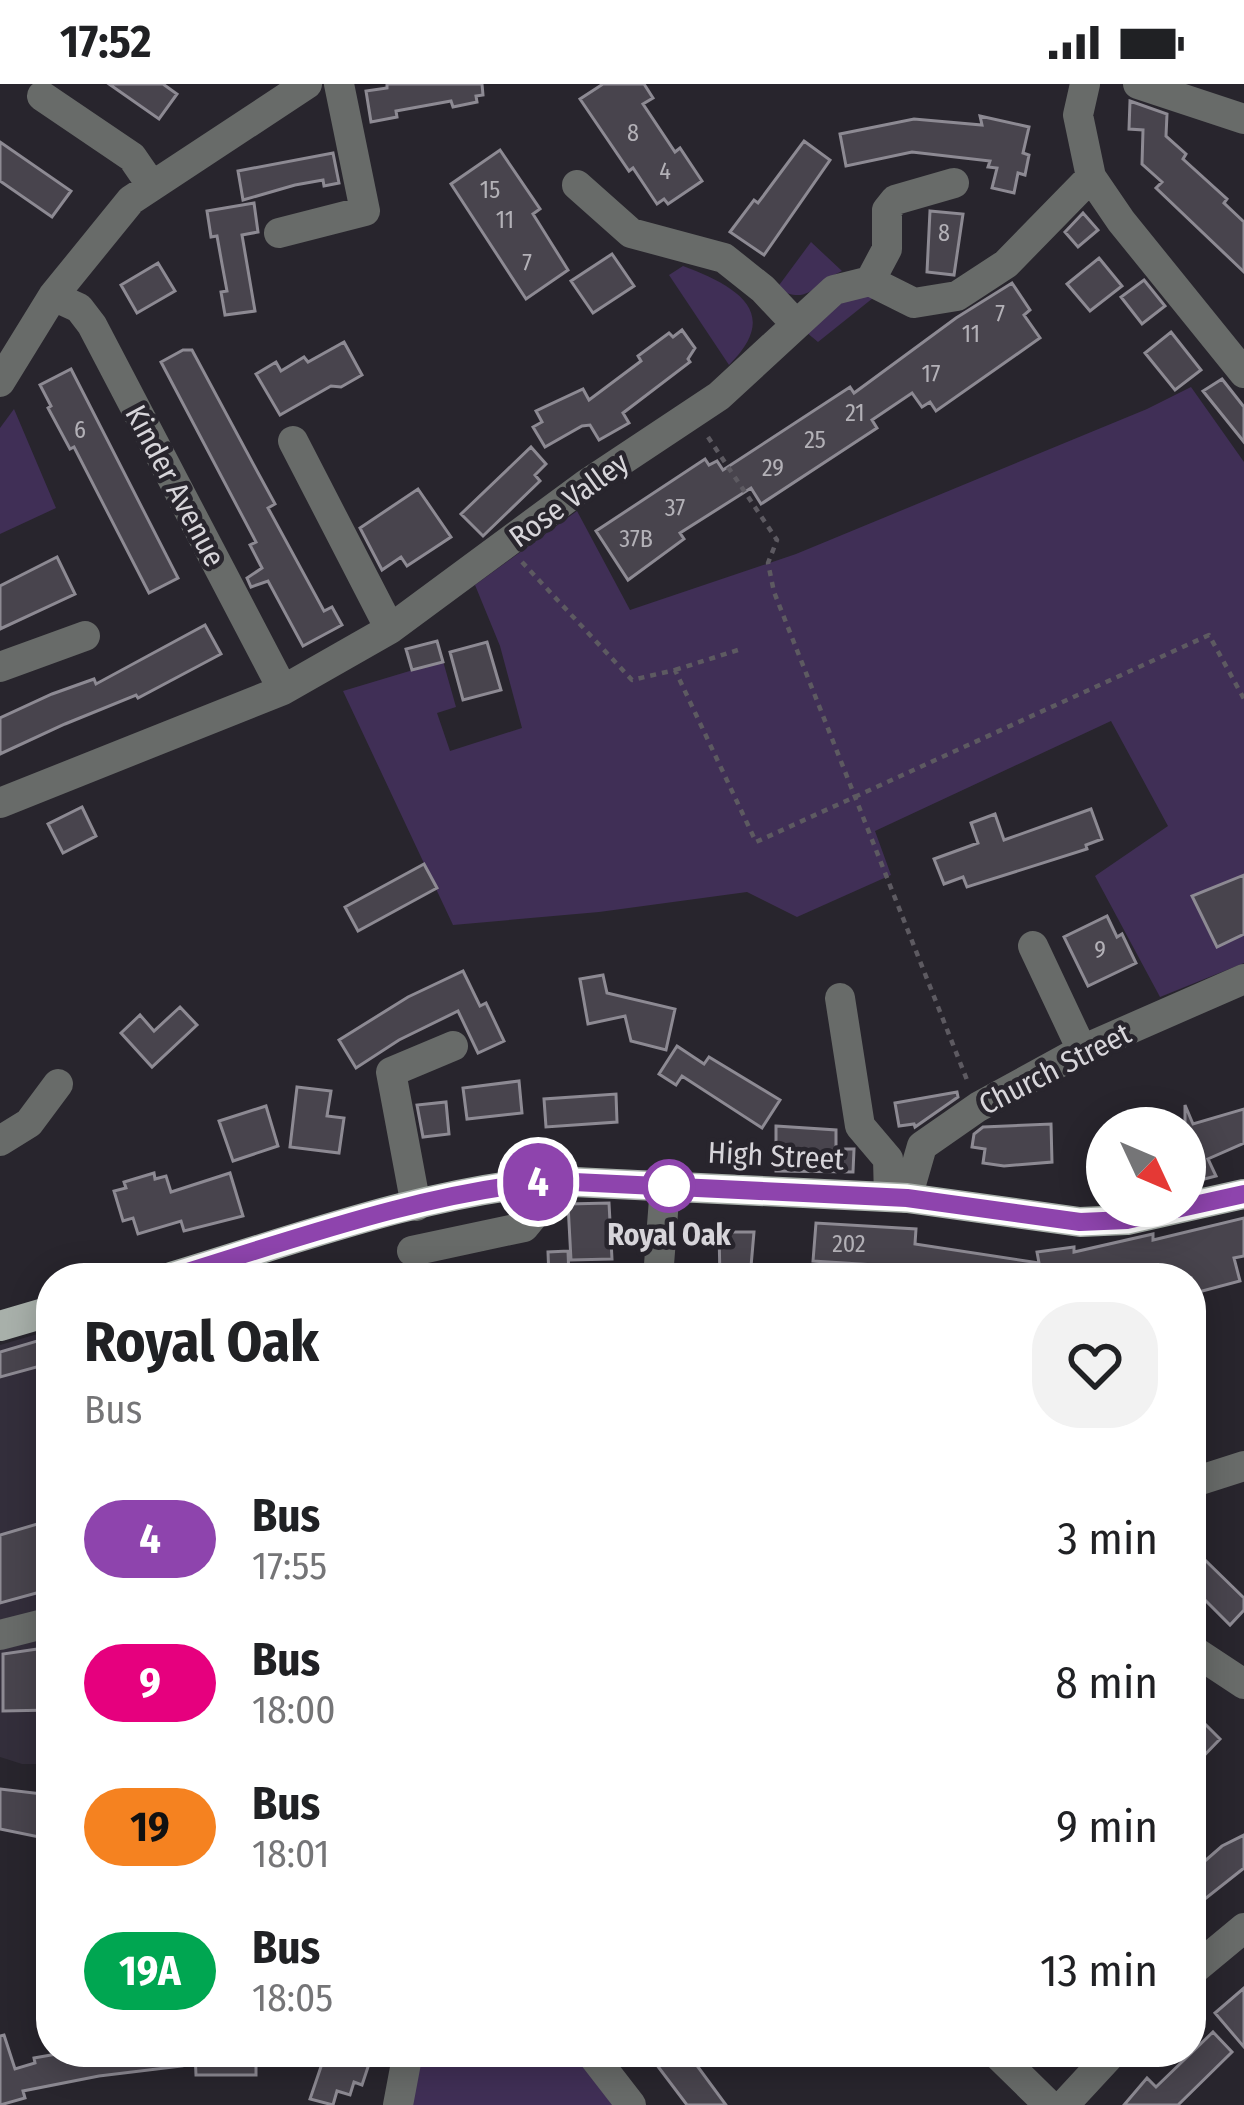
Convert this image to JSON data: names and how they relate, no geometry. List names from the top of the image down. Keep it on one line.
{"streets":{"main road":["High Street"],"street":["Kinder Avenue","Rose Valley","Church Street"]},"crossings":[["Kinder Avenue","Rose Valley"],["Church Street","High Street"]],"places":["Royal Oak"],"lines":["bus line 4"],"house_numbers":["8","4","15","11","8","7","7","11","17","21","6","25","29","37","37B","9","202"],"north":"bottom right","page":{"status":"17:52","on_map":"4","heading":["Royal Oak","Bus"],"list":[{"mark":"4","name":"Bus","note":"17:55","value":"3 min"},{"mark":"9","name":"Bus","note":"18:00","value":"8 min"},{"mark":"19","name":"Bus","note":"18:01","value":"9 min"},{"mark":"19A","name":"Bus","note":"18:05","value":"13 min"}]}}
